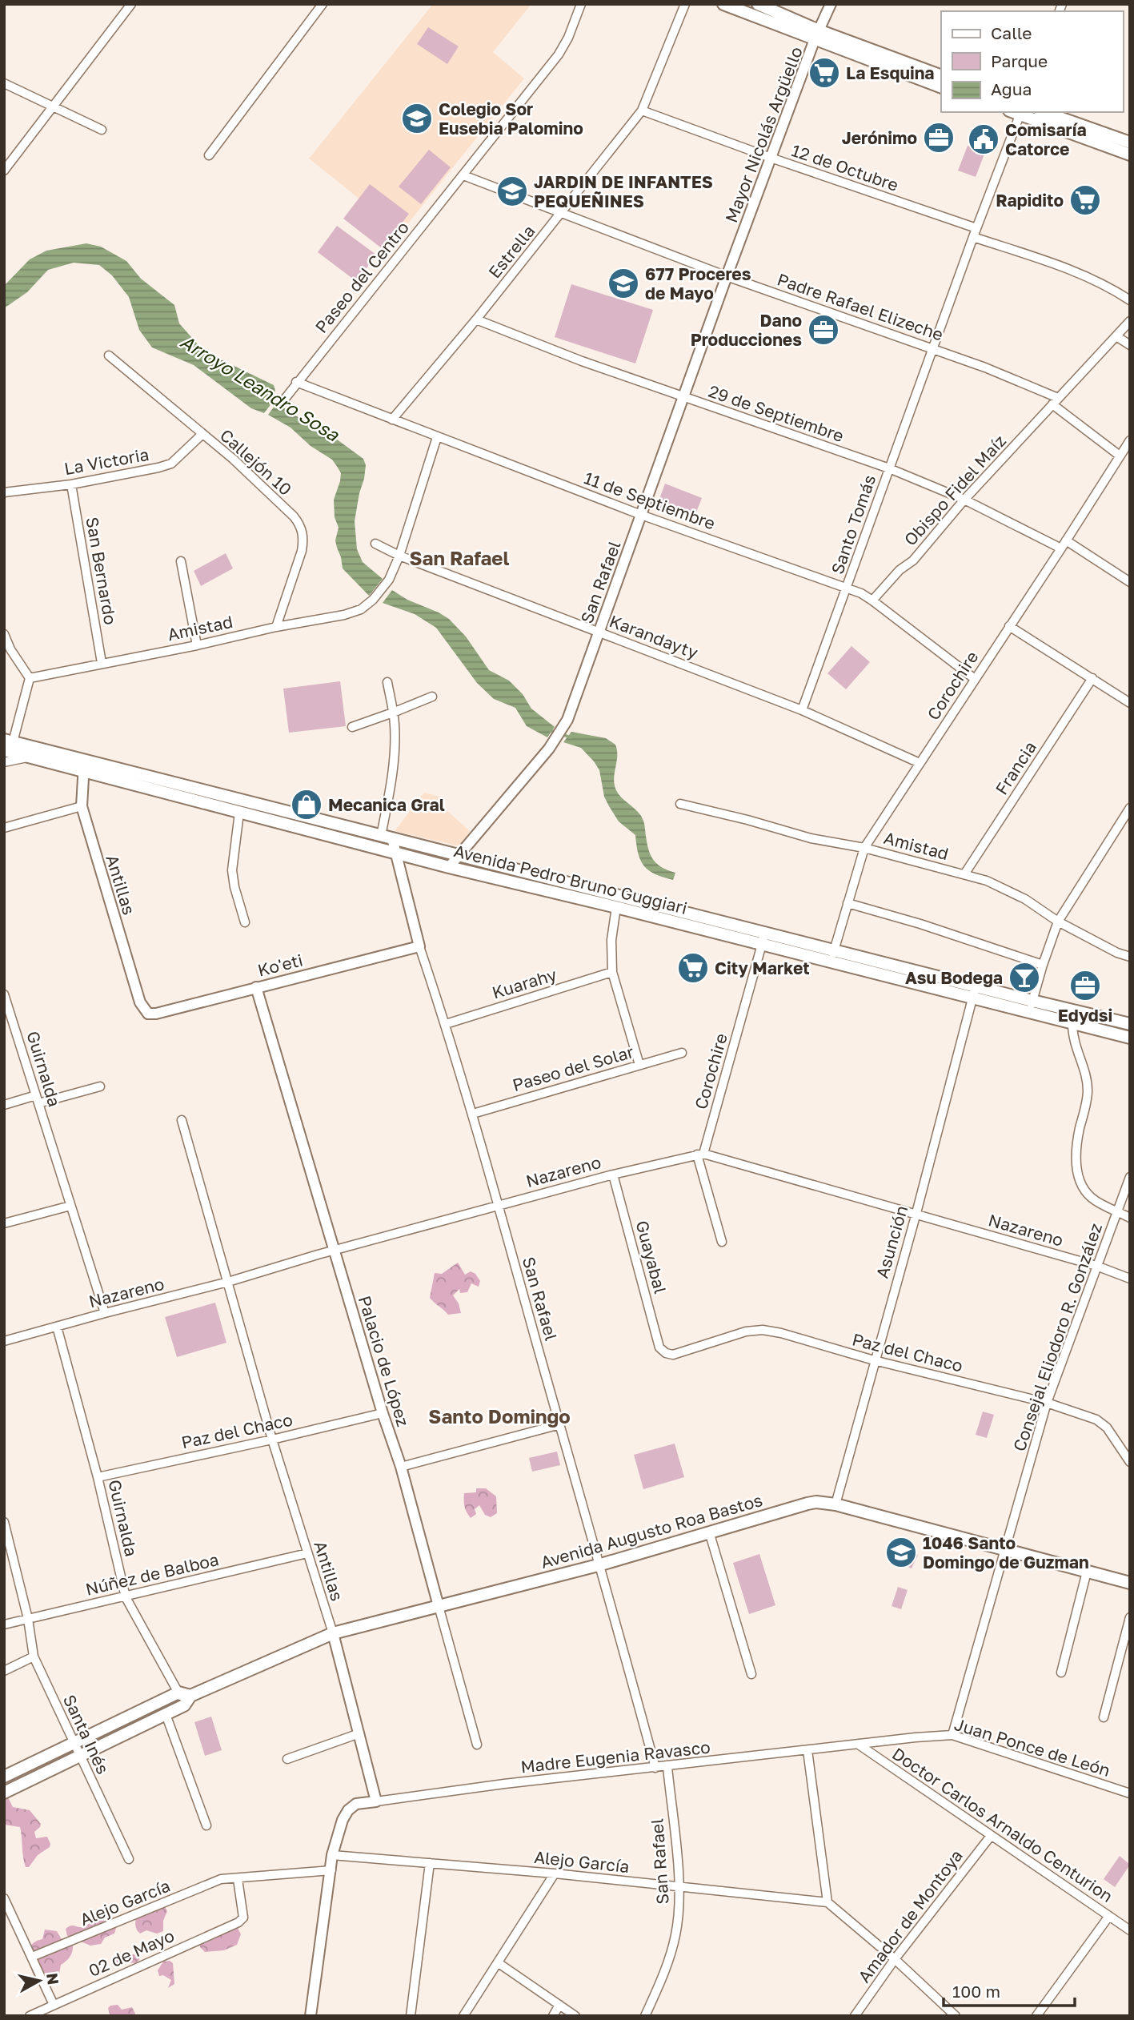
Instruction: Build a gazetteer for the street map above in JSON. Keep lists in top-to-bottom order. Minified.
{"streets":{"main road":["Avenida Pedro Bruno Guggiari","Avenida Augusto Roa Bastos"],"street":["Mayor Nicolás Argüello","12 de Octubre","Estrella","Paseo del Centro","Padre Rafael Elizeche","29 de Septiembre","La Victoria","Callejón 10","Obispo Fidel Maíz","11 de Septiembre","Santo Tomás","San Bernardo","San Rafael","Amistad","Karandayty","Corochire","Francia","Antillas","Ko'eti","Kuarahy","Paseo del Solar","Guirnalda","Nazareno","Asunción","Guayabal","Consejal Eliodoro R. González","Paz del Chaco","Palacio de López","Núñez de Balboa","Santa Inés","Juan Ponce de León","Madre Eugenia Ravasco","Doctor Carlos Arnaldo Centurion","Alejo García","Amador de Montoya","02 de Mayo"]},"crossings":[["Mayor Nicolás Argüello","12 de Octubre"],["Mayor Nicolás Argüello","Padre Rafael Elizeche"],["Mayor Nicolás Argüello","San Rafael"],["12 de Octubre","Estrella"],["12 de Octubre","Santo Tomás"],["Estrella","Padre Rafael Elizeche"],["Estrella","29 de Septiembre"],["Estrella","11 de Septiembre"],["Paseo del Centro","Padre Rafael Elizeche"],["Paseo del Centro","11 de Septiembre"],["Padre Rafael Elizeche","Obispo Fidel Maíz"],["Padre Rafael Elizeche","Santo Tomás"],["Padre Rafael Elizeche","San Rafael"],["Padre Rafael Elizeche","Corochire"],["29 de Septiembre","Obispo Fidel Maíz"],["29 de Septiembre","Santo Tomás"],["29 de Septiembre","San Rafael"],["29 de Septiembre","Corochire"],["La Victoria","Callejón 10"],["La Victoria","San Bernardo"],["Callejón 10","Amistad"],["Obispo Fidel Maíz","11 de Septiembre"],["11 de Septiembre","Santo Tomás"],["11 de Septiembre","San Rafael"],["11 de Septiembre","Corochire"],["Santo Tomás","Karandayty"],["San Bernardo","Amistad"],["San Rafael","Karandayty"],["San Rafael","Avenida Pedro Bruno Guggiari"],["San Rafael","Ko'eti"],["San Rafael","Kuarahy"],["San Rafael","Paseo del Solar"],["San Rafael","Nazareno"],["San Rafael","Avenida Augusto Roa Bastos"],["San Rafael","Madre Eugenia Ravasco"],["San Rafael","Alejo García"],["Amistad","Karandayty"],["Amistad","Corochire"],["Amistad","Francia"],["Karandayty","Corochire"],["Corochire","Avenida Pedro Bruno Guggiari"],["Corochire","Nazareno"],["Avenida Pedro Bruno Guggiari","Antillas"],["Avenida Pedro Bruno Guggiari","Asunción"],["Antillas","Ko'eti"],["Antillas","Nazareno"],["Antillas","Paz del Chaco"],["Antillas","Avenida Augusto Roa Bastos"],["Antillas","Núñez de Balboa"],["Antillas","Madre Eugenia Ravasco"],["Ko'eti","Palacio de López"],["Guirnalda","Nazareno"],["Guirnalda","Paz del Chaco"],["Guirnalda","Avenida Augusto Roa Bastos"],["Guirnalda","Núñez de Balboa"],["Nazareno","Asunción"],["Nazareno","Guayabal"],["Nazareno","Consejal Eliodoro R. González"],["Nazareno","Palacio de López"],["Asunción","Paz del Chaco"],["Asunción","Avenida Augusto Roa Bastos"],["Guayabal","Paz del Chaco"],["Consejal Eliodoro R. González","Paz del Chaco"],["Consejal Eliodoro R. González","Avenida Augusto Roa Bastos"],["Consejal Eliodoro R. González","Juan Ponce de León"],["Paz del Chaco","Palacio de López"],["Palacio de López","Avenida Augusto Roa Bastos"],["Avenida Augusto Roa Bastos","Santa Inés"],["Núñez de Balboa","Santa Inés"],["Juan Ponce de León","Madre Eugenia Ravasco"],["Juan Ponce de León","Doctor Carlos Arnaldo Centurion"],["Madre Eugenia Ravasco","Doctor Carlos Arnaldo Centurion"],["Doctor Carlos Arnaldo Centurion","Amador de Montoya"],["Alejo García","02 de Mayo"]],"districts":["San Rafael","Santo Domingo"],"water":["Arroyo Leandro Sosa"],"places":{"supermarket":["La Esquina","Rapidito","City Market"],"school or university":["Colegio Sor Eusebia Palomino","JARDIN DE INFANTES PEQUEÑINES","677 Proceres de Mayo","1046 Santo Domingo de Guzman"],"office":["Jerónimo","Dano Producciones","Edydsi"],"public building":["Comisaría Catorce"],"shop":["Mecanica Gral"],"bar":["Asu Bodega"]},"legend":["Calle","Parque","Agua"],"scale_bar":"100 m","north":"right"}
